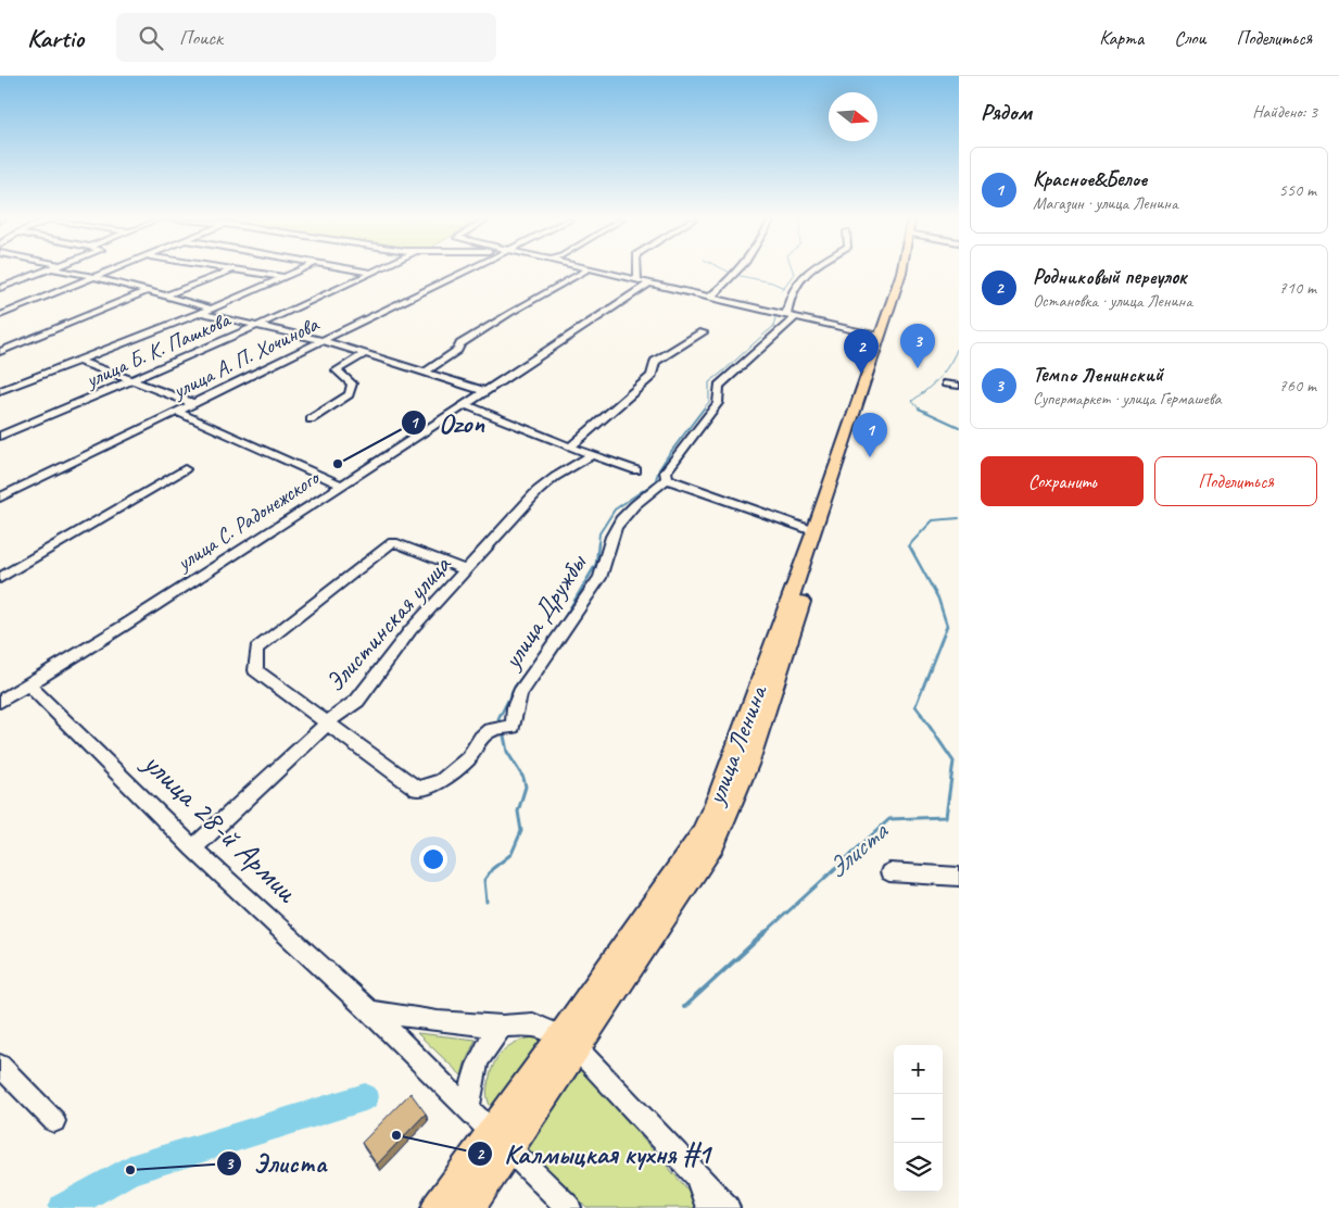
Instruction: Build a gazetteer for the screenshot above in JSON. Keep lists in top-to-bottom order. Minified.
{"streets":{"main road":["улица Ленина"],"street":["улица Б. К. Пашкова","улица А. П. Хочинова","улица С. Радонежского","улица Дружбы","Элистинская улица","улица 28-й Армии"]},"crossings":[["улица С. Радонежского","улица 28-й Армии"],["улица Дружбы","Элистинская улица"],["Элистинская улица","улица 28-й Армии"],["улица Ленина","улица 28-й Армии"]],"water":["Элиста"],"places":["Ozon","Калмыцкая кухня #1","Элиста"],"north":"right","page":{"header":"Kartio","search":"Поиск","nav":["Карта","Слои","Поделиться"],"heading":["Рядом","Найдено: 3"],"list":[{"mark":"1","name":"Красное&Белое","note":"Магазин · улица Ленина","value":"550 m"},{"mark":"2","name":"Родниковый переулок","note":"Остановка · улица Ленина","value":"710 m"},{"mark":"3","name":"Темпо Ленинский","note":"Супермаркет · улица Гермашева","value":"760 m"}],"pins":["3","2","1"],"buttons":["Сохранить","Поделиться"],"map_buttons":["+","−"]}}
